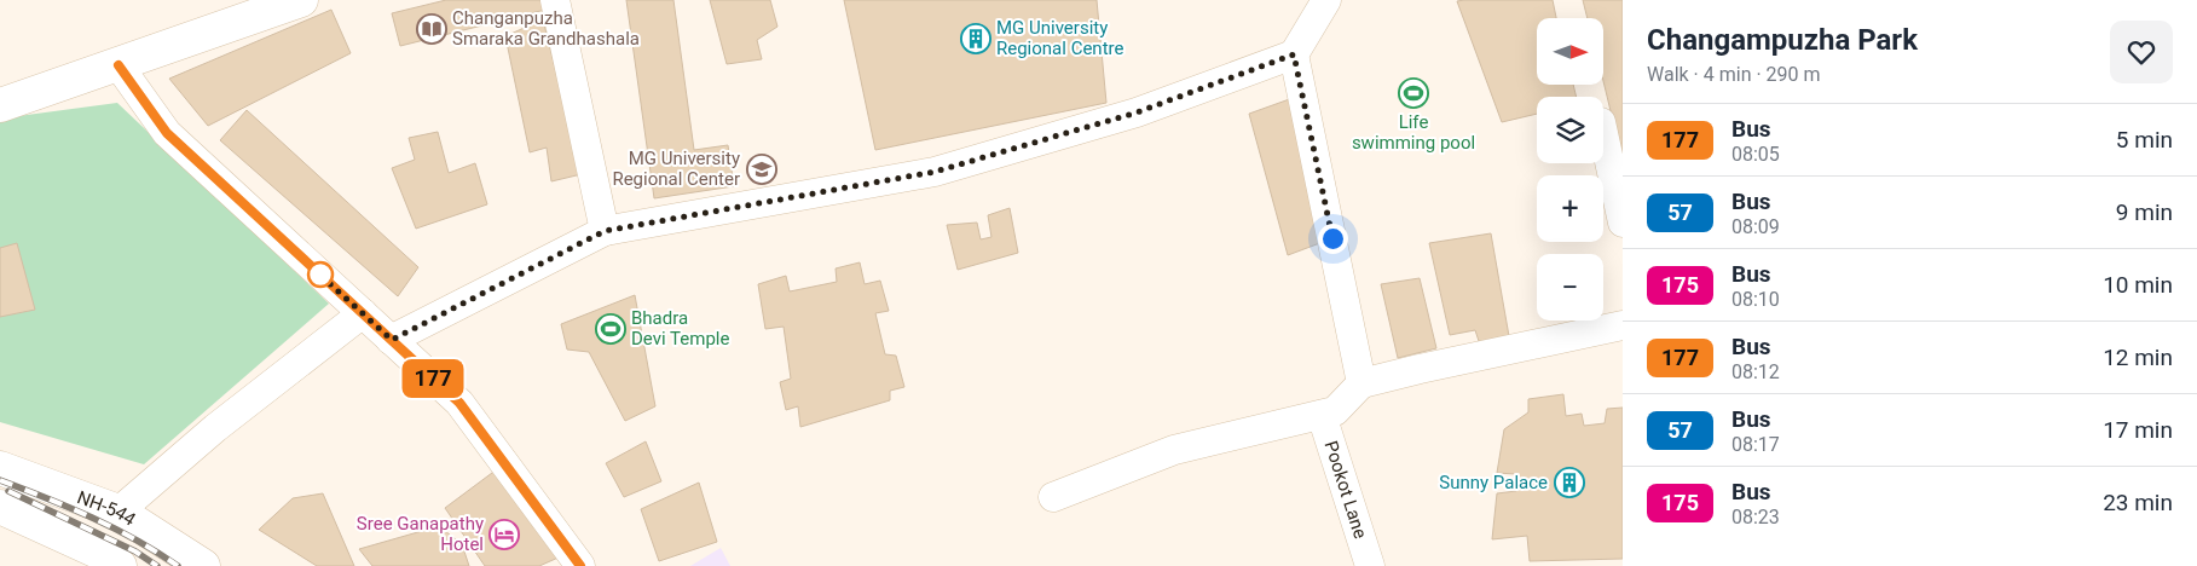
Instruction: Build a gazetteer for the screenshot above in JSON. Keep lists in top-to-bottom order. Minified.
{"streets":{"main road":["NH-544"],"street":["Pookot Lane"]},"places":{"library":["Changanpuzha Smaraka Grandhashala"],"building":["MG University Regional Centre","Sunny Palace"],"sports":["Life swimming pool","Bhadra Devi Temple"],"school or university":["MG University Regional Center"],"hotel":["Sree Ganapathy Hotel"]},"lines":["bus line 177"],"north":"right","page":{"on_map":"177","heading":["Changampuzha Park","Walk · 4 min · 290 m"],"map_buttons":["+","−"],"list":[{"mark":"177","name":"Bus","note":"08:05","value":"5 min"},{"mark":"57","name":"Bus","note":"08:09","value":"9 min"},{"mark":"175","name":"Bus","note":"08:10","value":"10 min"},{"mark":"177","name":"Bus","note":"08:12","value":"12 min"},{"mark":"57","name":"Bus","note":"08:17","value":"17 min"},{"mark":"175","name":"Bus","note":"08:23","value":"23 min"}]}}
